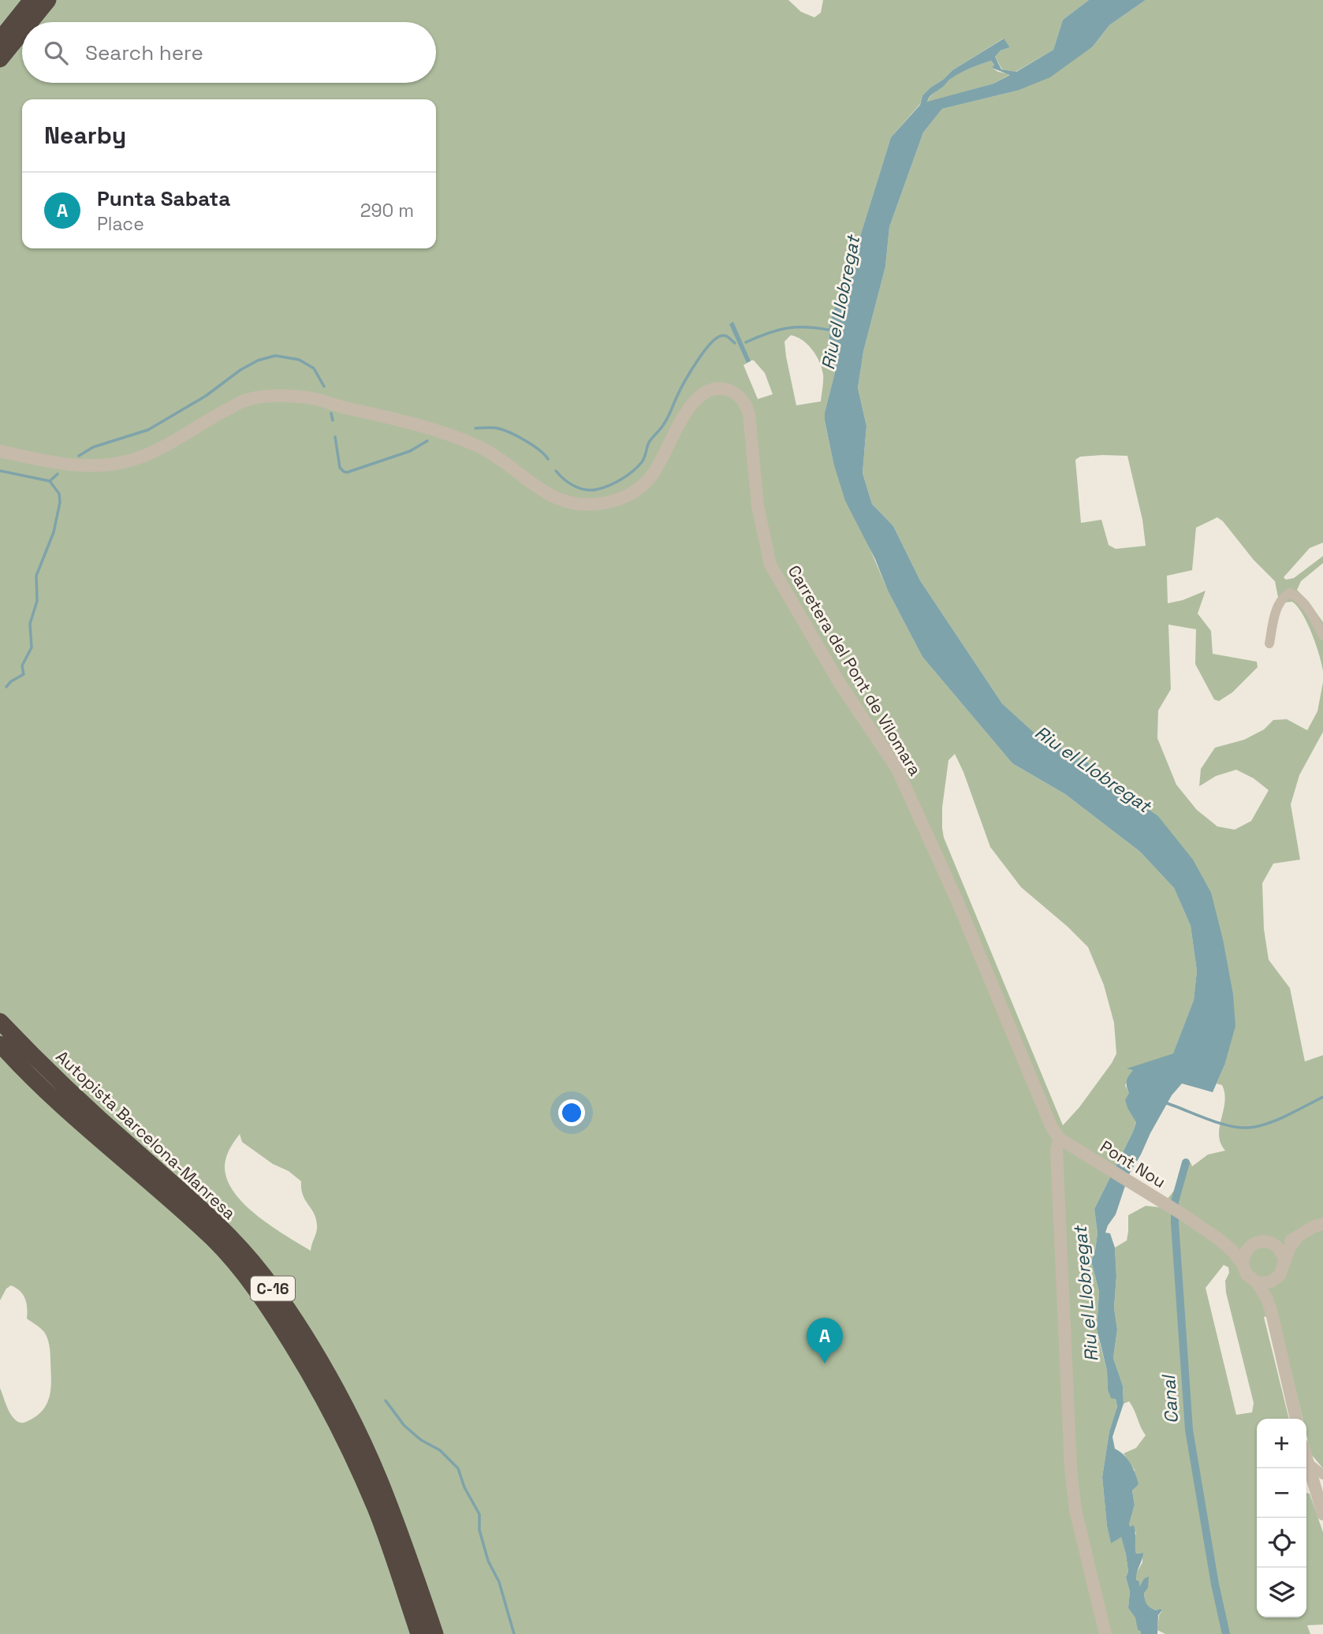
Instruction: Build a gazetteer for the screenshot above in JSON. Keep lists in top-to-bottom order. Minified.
{"streets":{"highway":["Autopista Barcelona-Manresa","C-16"],"street":["Carretera del Pont de Vilomara","Pont Nou"]},"crossings":[["Carretera del Pont de Vilomara","Pont Nou"]],"water":["Riu el Llobregat","Canal"],"page":{"search":"Search here","heading":"Nearby","list":[{"mark":"A","name":"Punta Sabata","note":"Place","value":"290 m"}],"pins":"A","map_buttons":["+","−"]}}
